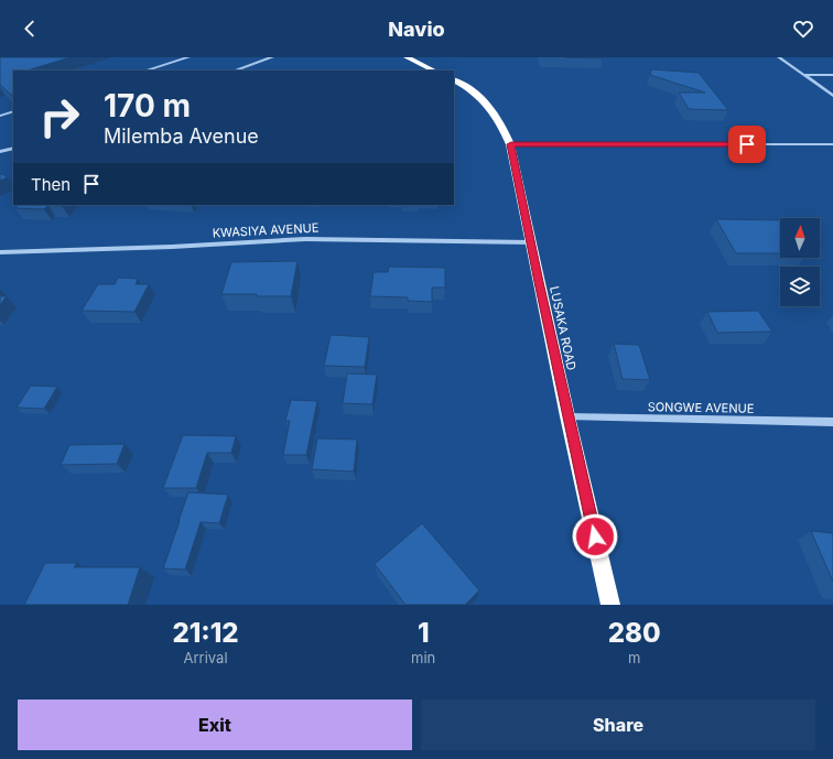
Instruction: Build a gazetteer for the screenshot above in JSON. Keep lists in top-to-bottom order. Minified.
{"streets":{"highway":["LUSAKA ROAD"],"street":["KWASIYA AVENUE","SONGWE AVENUE"]},"crossings":[["KWASIYA AVENUE","LUSAKA ROAD"],["LUSAKA ROAD","SONGWE AVENUE"]],"north":"top","page":{"header":"Navio","turn":["170 m","Milemba Avenue"],"then":"Then","eta":["21:12","Arrival","1","min","280","m"],"buttons":["Exit","Share"]}}
